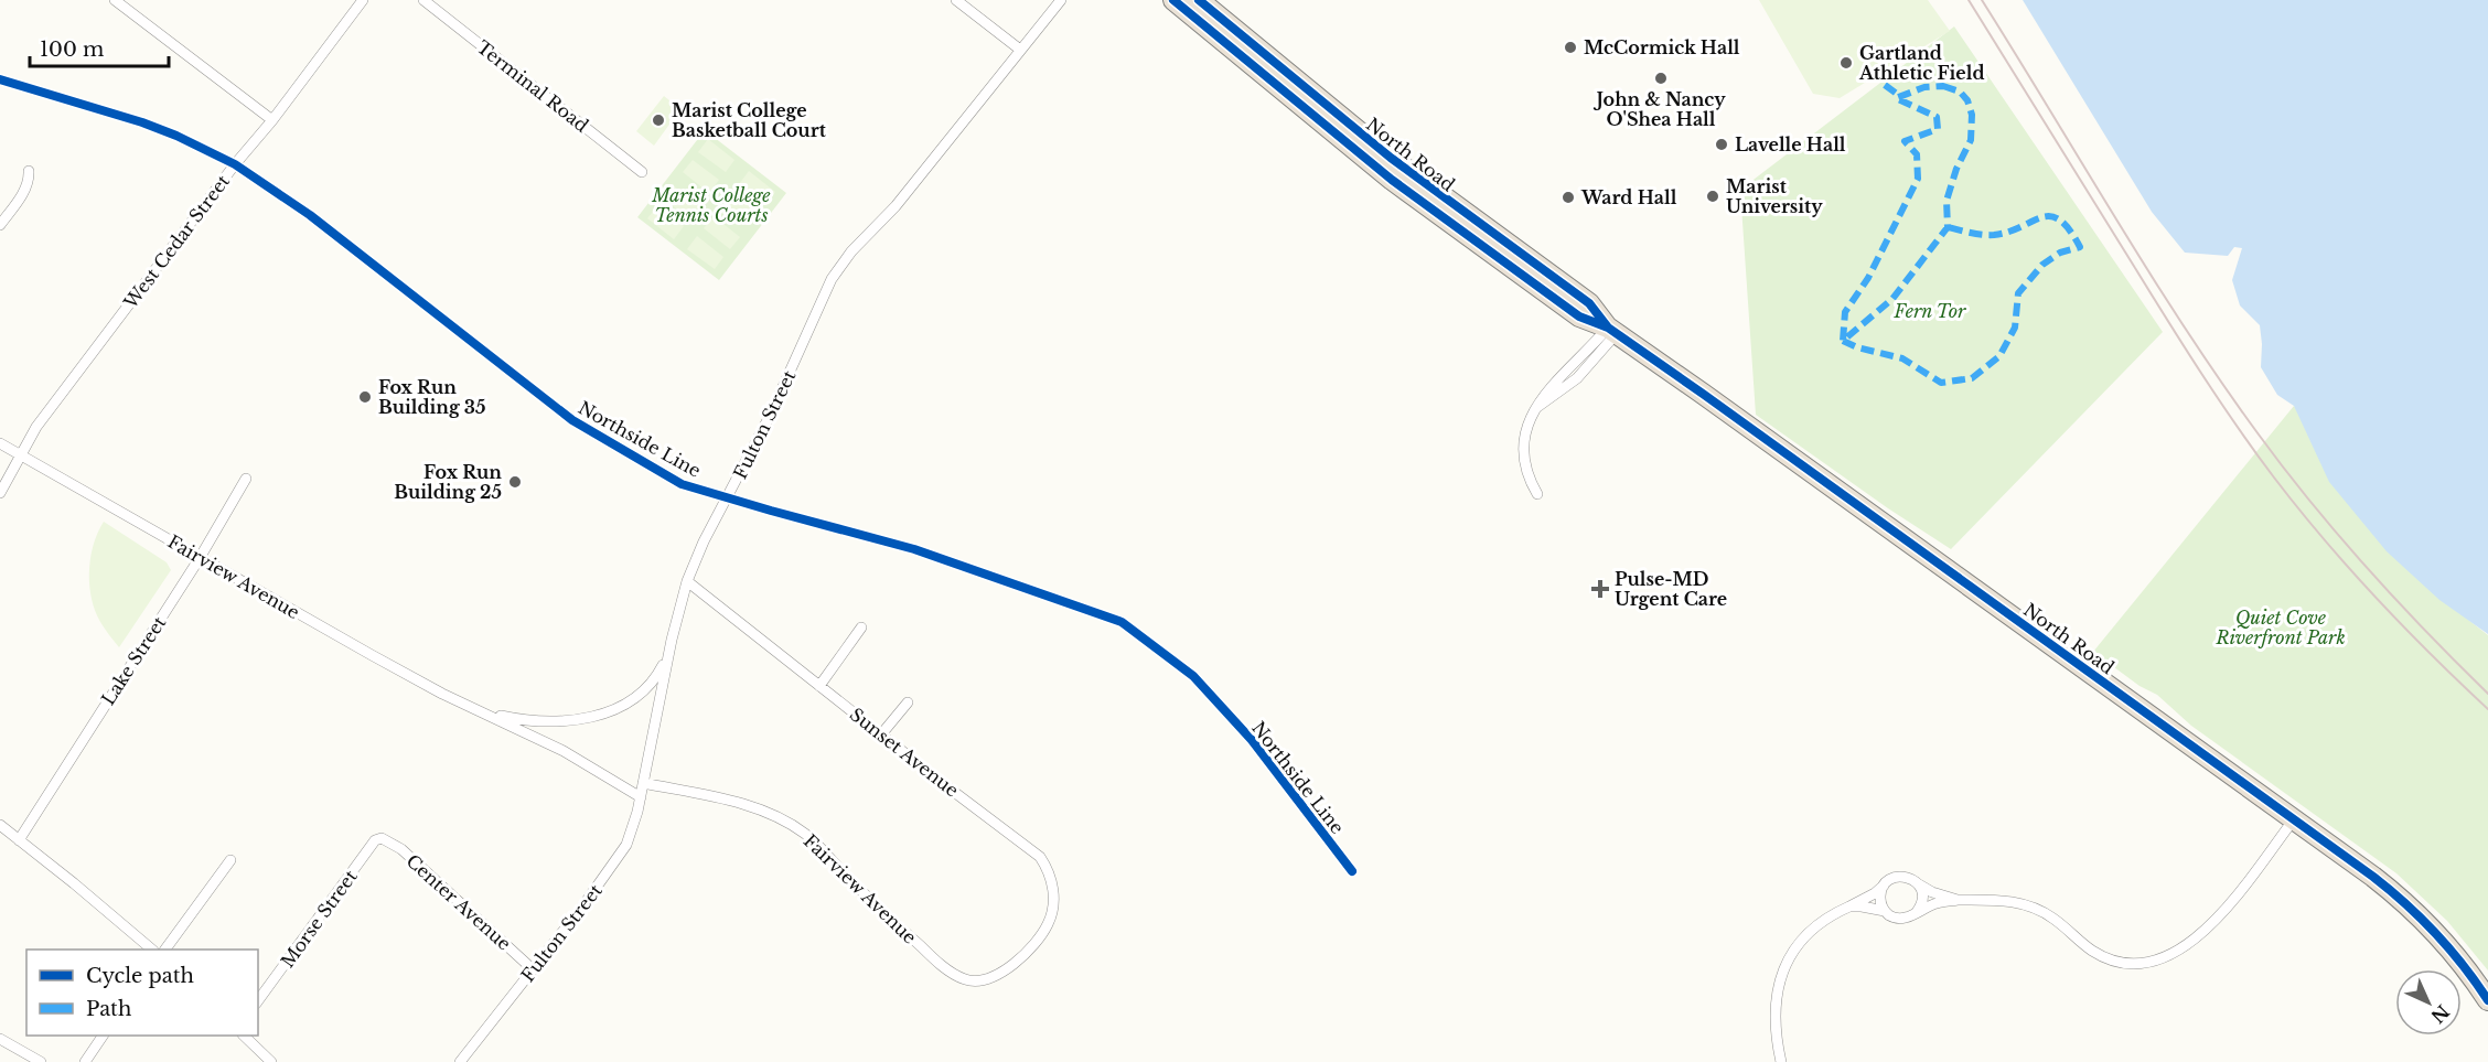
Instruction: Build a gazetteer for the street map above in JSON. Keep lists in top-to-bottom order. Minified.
{"streets":{"highway":["North Road"],"street":["Terminal Road","West Cedar Street","Fulton Street","Fairview Avenue","Lake Street","Sunset Avenue","Center Avenue","Morse Street"],"cycle path":["Northside Line"]},"crossings":[["West Cedar Street","Fairview Avenue"],["Fulton Street","Fairview Avenue"],["Fulton Street","Sunset Avenue"],["Fulton Street","Center Avenue"],["Fairview Avenue","Lake Street"],["Fairview Avenue","Sunset Avenue"],["Center Avenue","Morse Street"]],"parks":["Marist College Tennis Courts","Fern Tor","Quiet Cove Riverfront Park"],"places":{"other":["McCormick Hall","Gartland Athletic Field","John & Nancy O'Shea Hall","Marist College Basketball Court","Lavelle Hall","Marist University","Ward Hall","Fox Run Building 35","Fox Run Building 25"],"health":["Pulse-MD Urgent Care"]},"legend":["Cycle path","Path"],"scale_bar":"100 m","north":"bottom right"}
